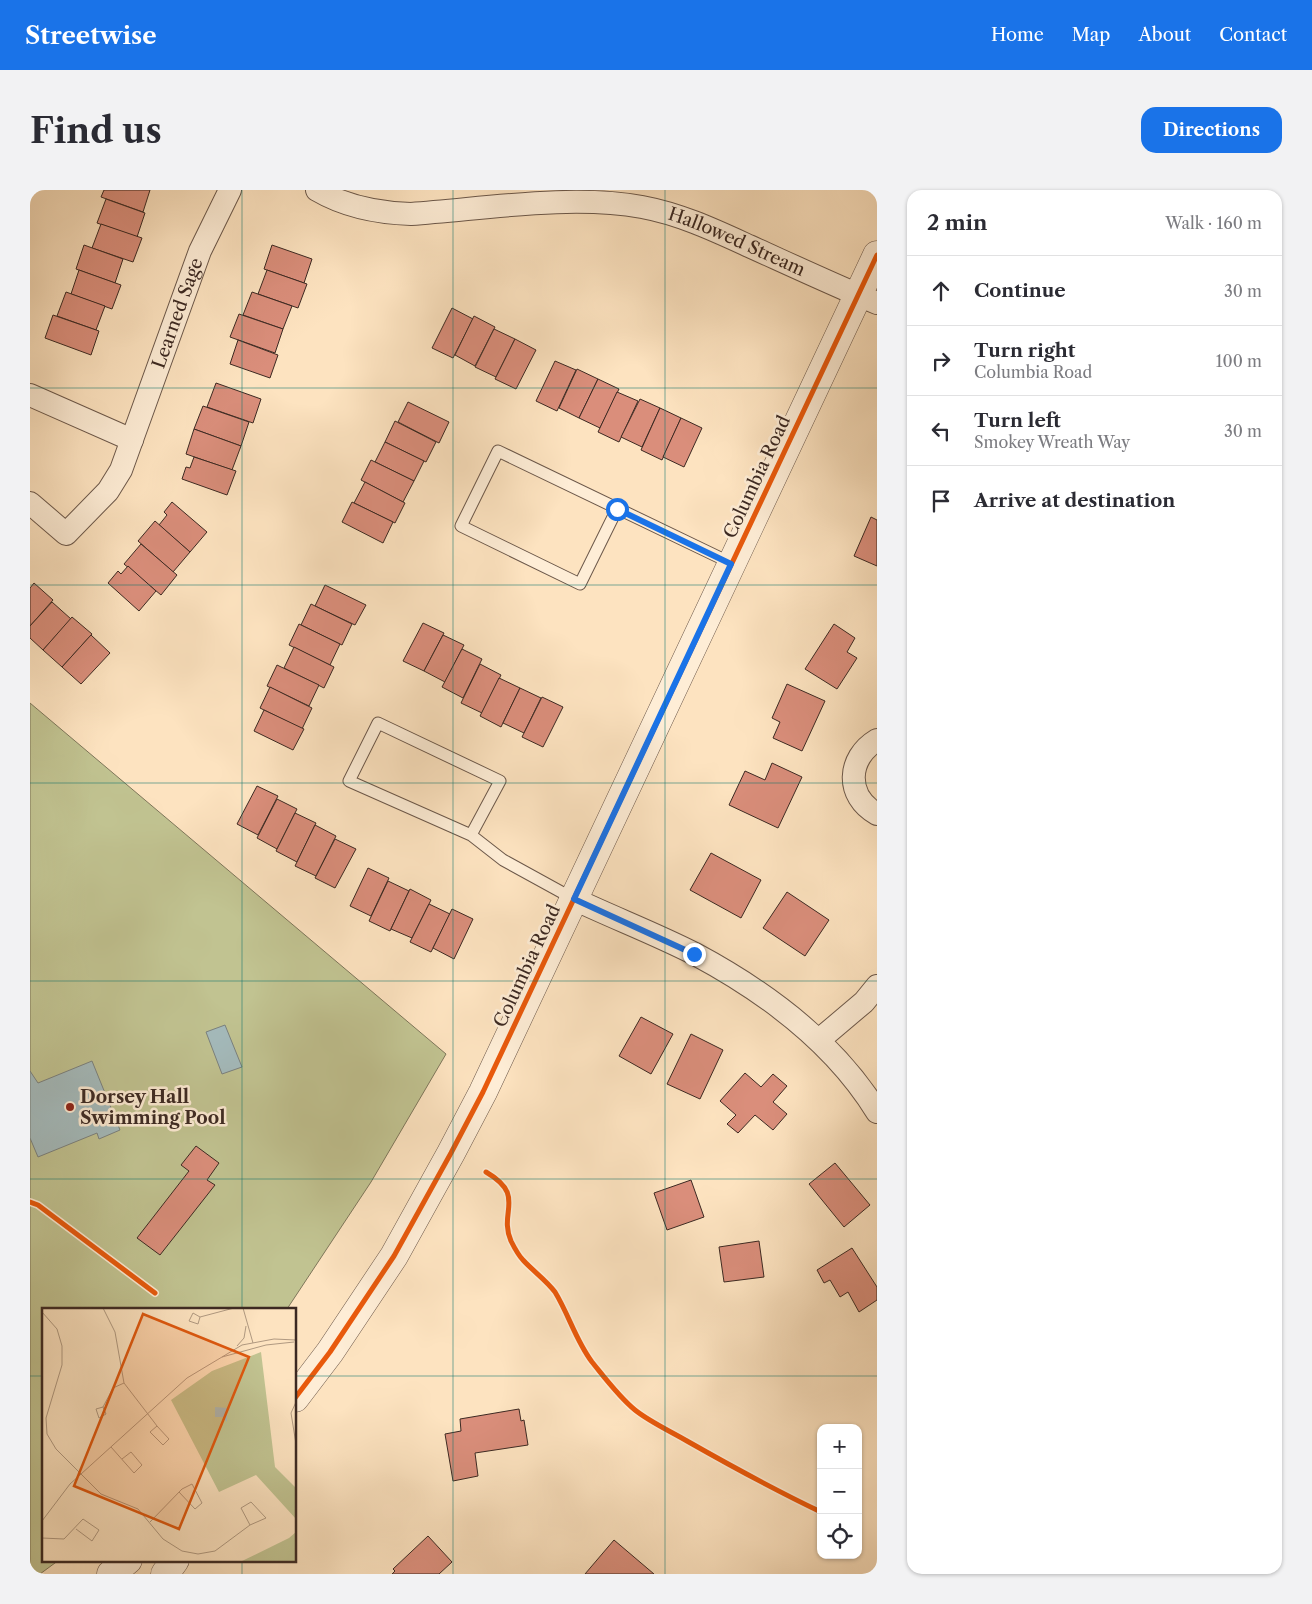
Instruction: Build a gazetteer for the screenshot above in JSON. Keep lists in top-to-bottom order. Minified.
{"streets":{"street":["Hallowed Stream","Learned Sage","Columbia Road"]},"crossings":[["Hallowed Stream","Columbia Road"]],"places":["Dorsey Hall Swimming Pool"],"page":{"header":"Streetwise","nav":["Home","Map","About","Contact"],"buttons":"Directions","title":"Find us","heading":["2 min","Walk · 160 m"],"list":[["Continue","30 m"],["Turn right","Columbia Road","100 m"],["Turn left","Smokey Wreath Way","30 m"],"Arrive at destination"],"map_buttons":["+","−"]}}
